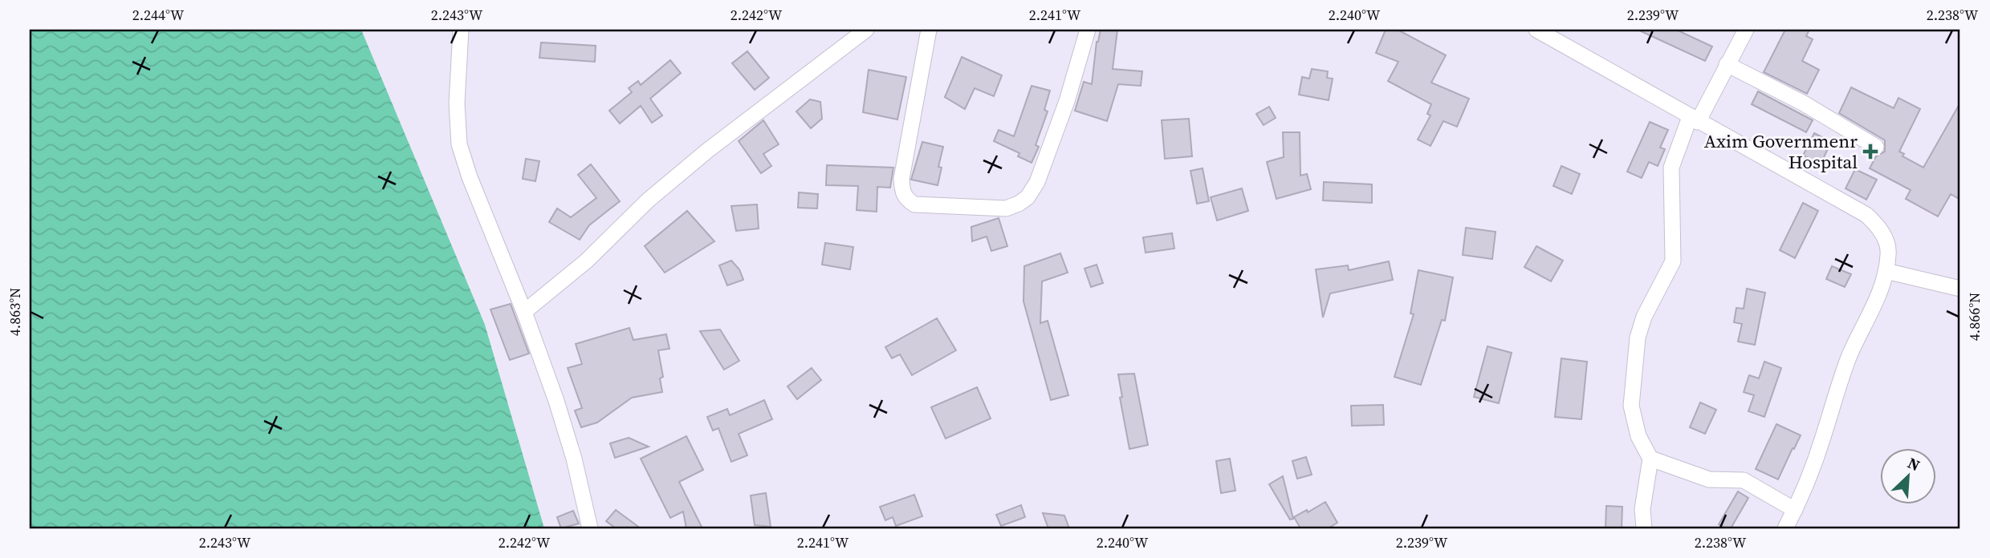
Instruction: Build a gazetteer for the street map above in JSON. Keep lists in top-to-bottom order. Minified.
{"places":{"health":["Axim Governmenr Hospital"]},"north":"top right","coordinates":["2.244°W","2.243°W","2.242°W","2.241°W","2.240°W","2.239°W","2.238°W","4.863°N","4.866°N"]}
